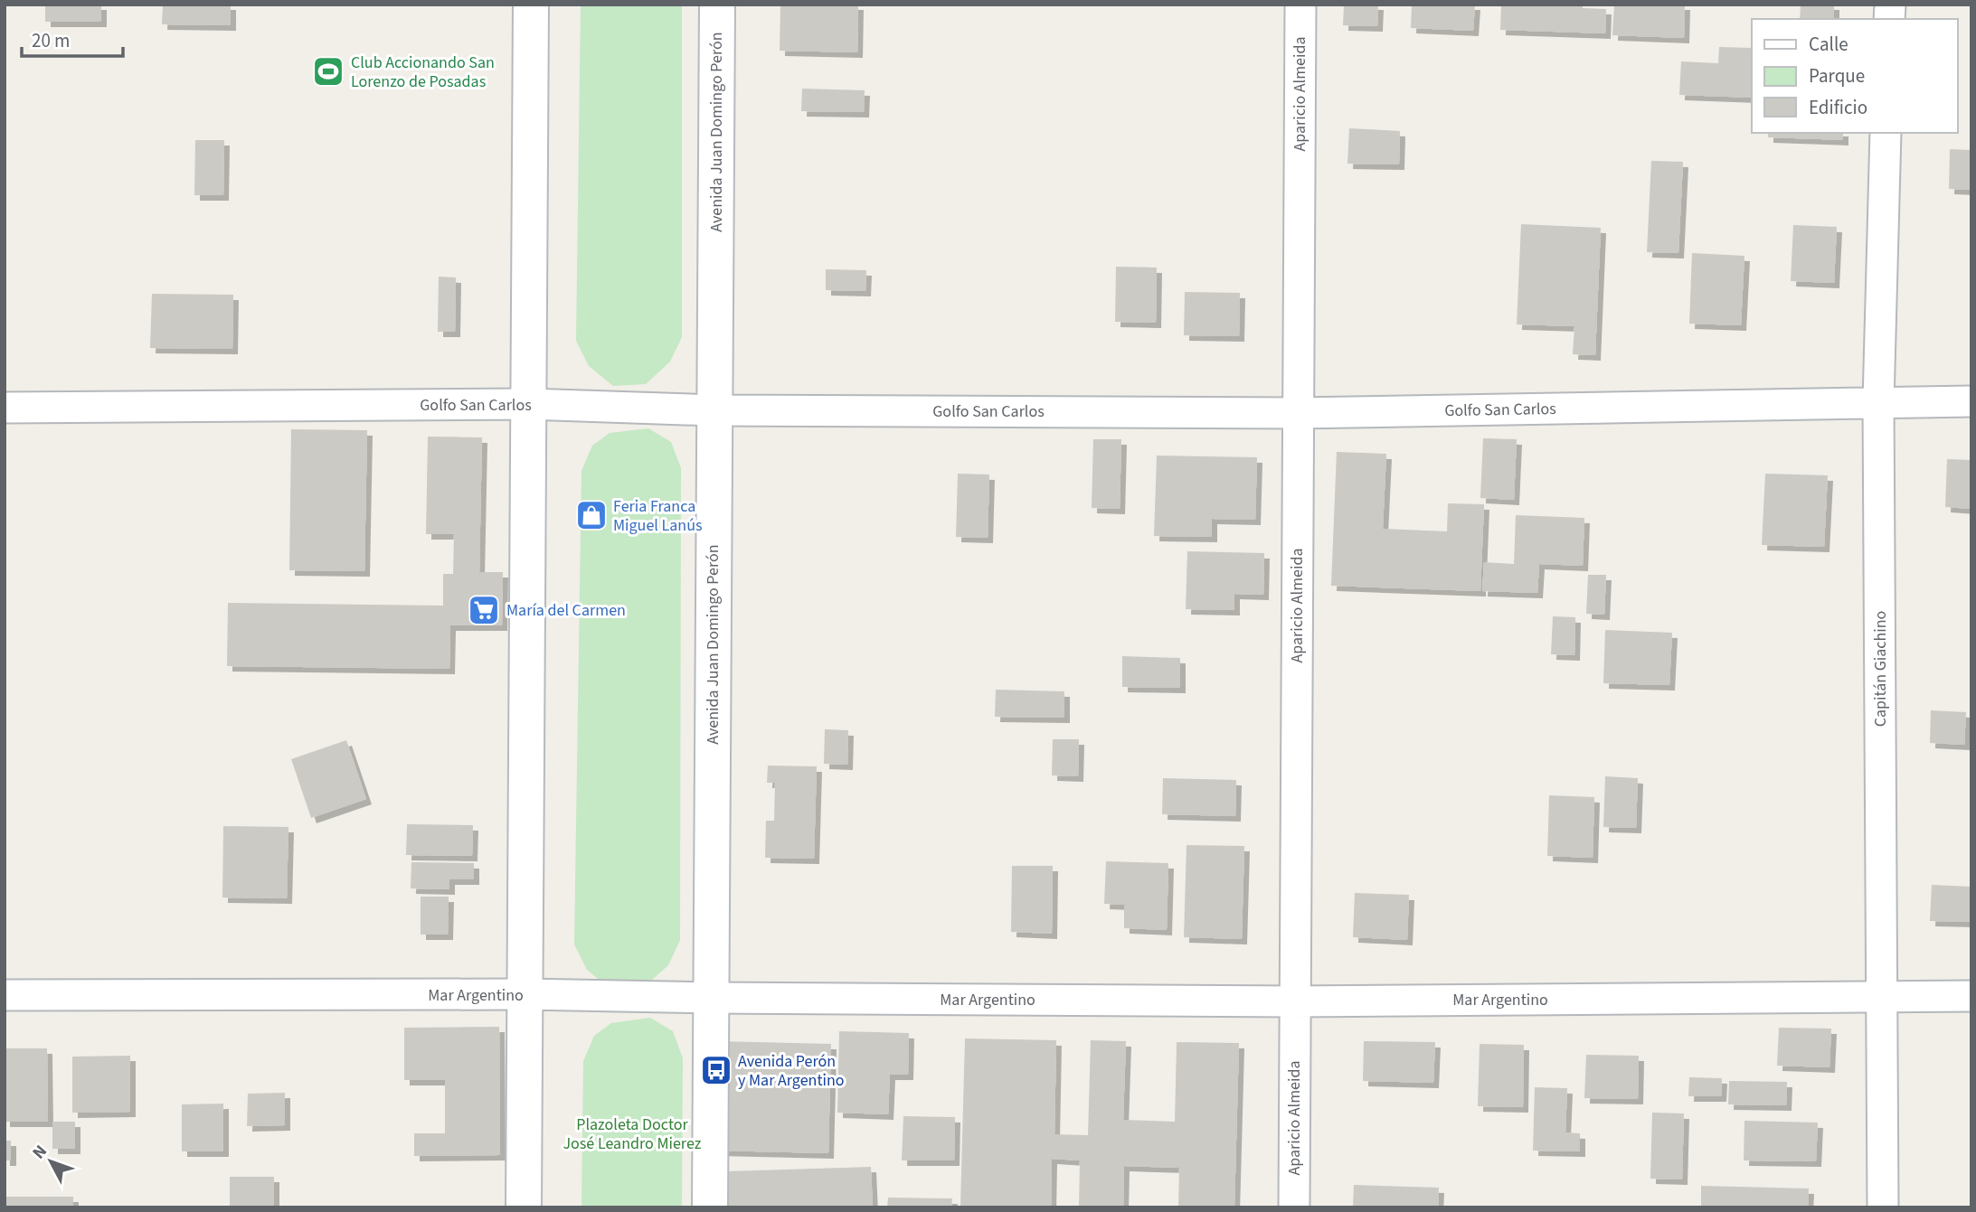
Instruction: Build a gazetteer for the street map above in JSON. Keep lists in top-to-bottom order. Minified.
{"streets":{"main road":["Avenida Juan Domingo Perón"],"street":["Aparicio Almeida","Golfo San Carlos","Capitán Giachino","Mar Argentino"]},"crossings":[["Aparicio Almeida","Golfo San Carlos"],["Aparicio Almeida","Mar Argentino"],["Avenida Juan Domingo Perón","Golfo San Carlos"],["Avenida Juan Domingo Perón","Mar Argentino"],["Golfo San Carlos","Capitán Giachino"],["Capitán Giachino","Mar Argentino"]],"parks":["Plazoleta Doctor José Leandro Mierez"],"places":{"sports":["Club Accionando San Lorenzo de Posadas"],"shop":["Feria Franca Miguel Lanús"],"supermarket":["María del Carmen"],"bus stop":["Avenida Perón y Mar Argentino"]},"legend":["Calle","Parque","Edificio"],"scale_bar":"20 m","north":"top left"}
